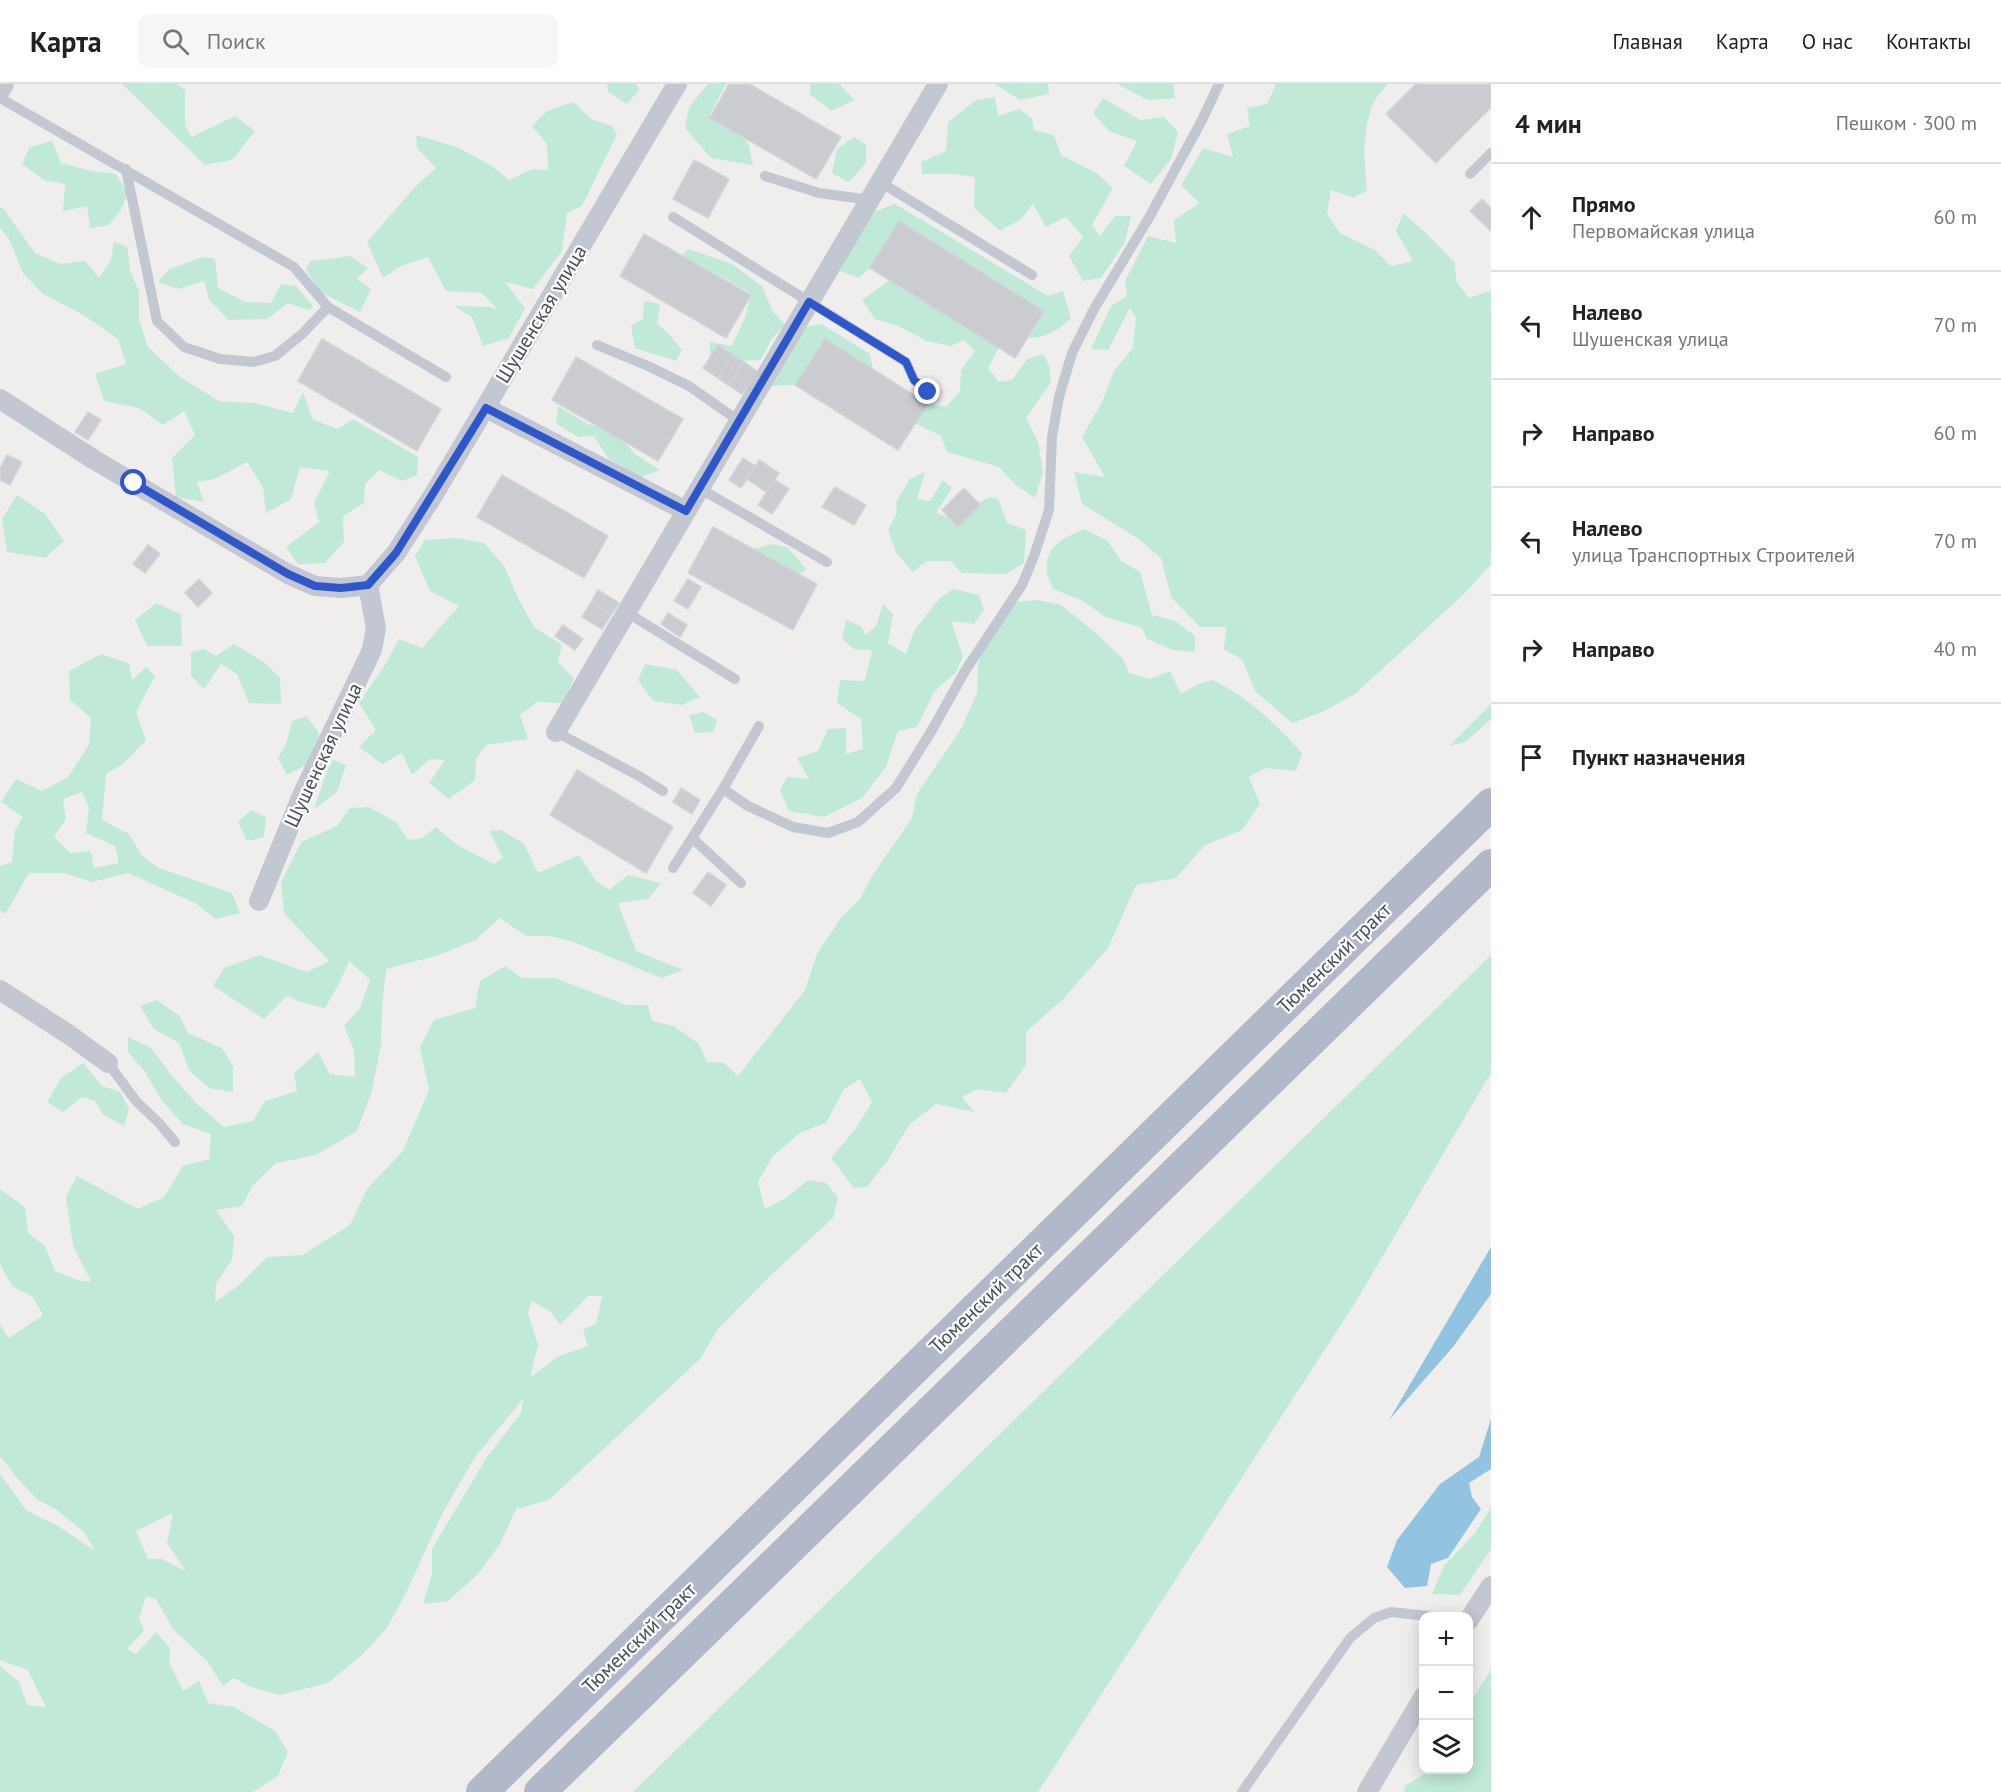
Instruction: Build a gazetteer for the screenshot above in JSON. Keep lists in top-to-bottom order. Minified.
{"streets":{"main road":["Тюменский тракт"],"street":["Шушенская улица"]},"page":{"header":"Карта","search":"Поиск","nav":["Главная","Карта","О нас","Контакты"],"heading":["4 мин","Пешком · 300 m"],"list":[["Прямо","Первомайская улица","60 m"],["Налево","Шушенская улица","70 m"],["Направо","60 m"],["Налево","улица Транспортных Строителей","70 m"],["Направо","40 m"],"Пункт назначения"],"map_buttons":["+","−"]}}
